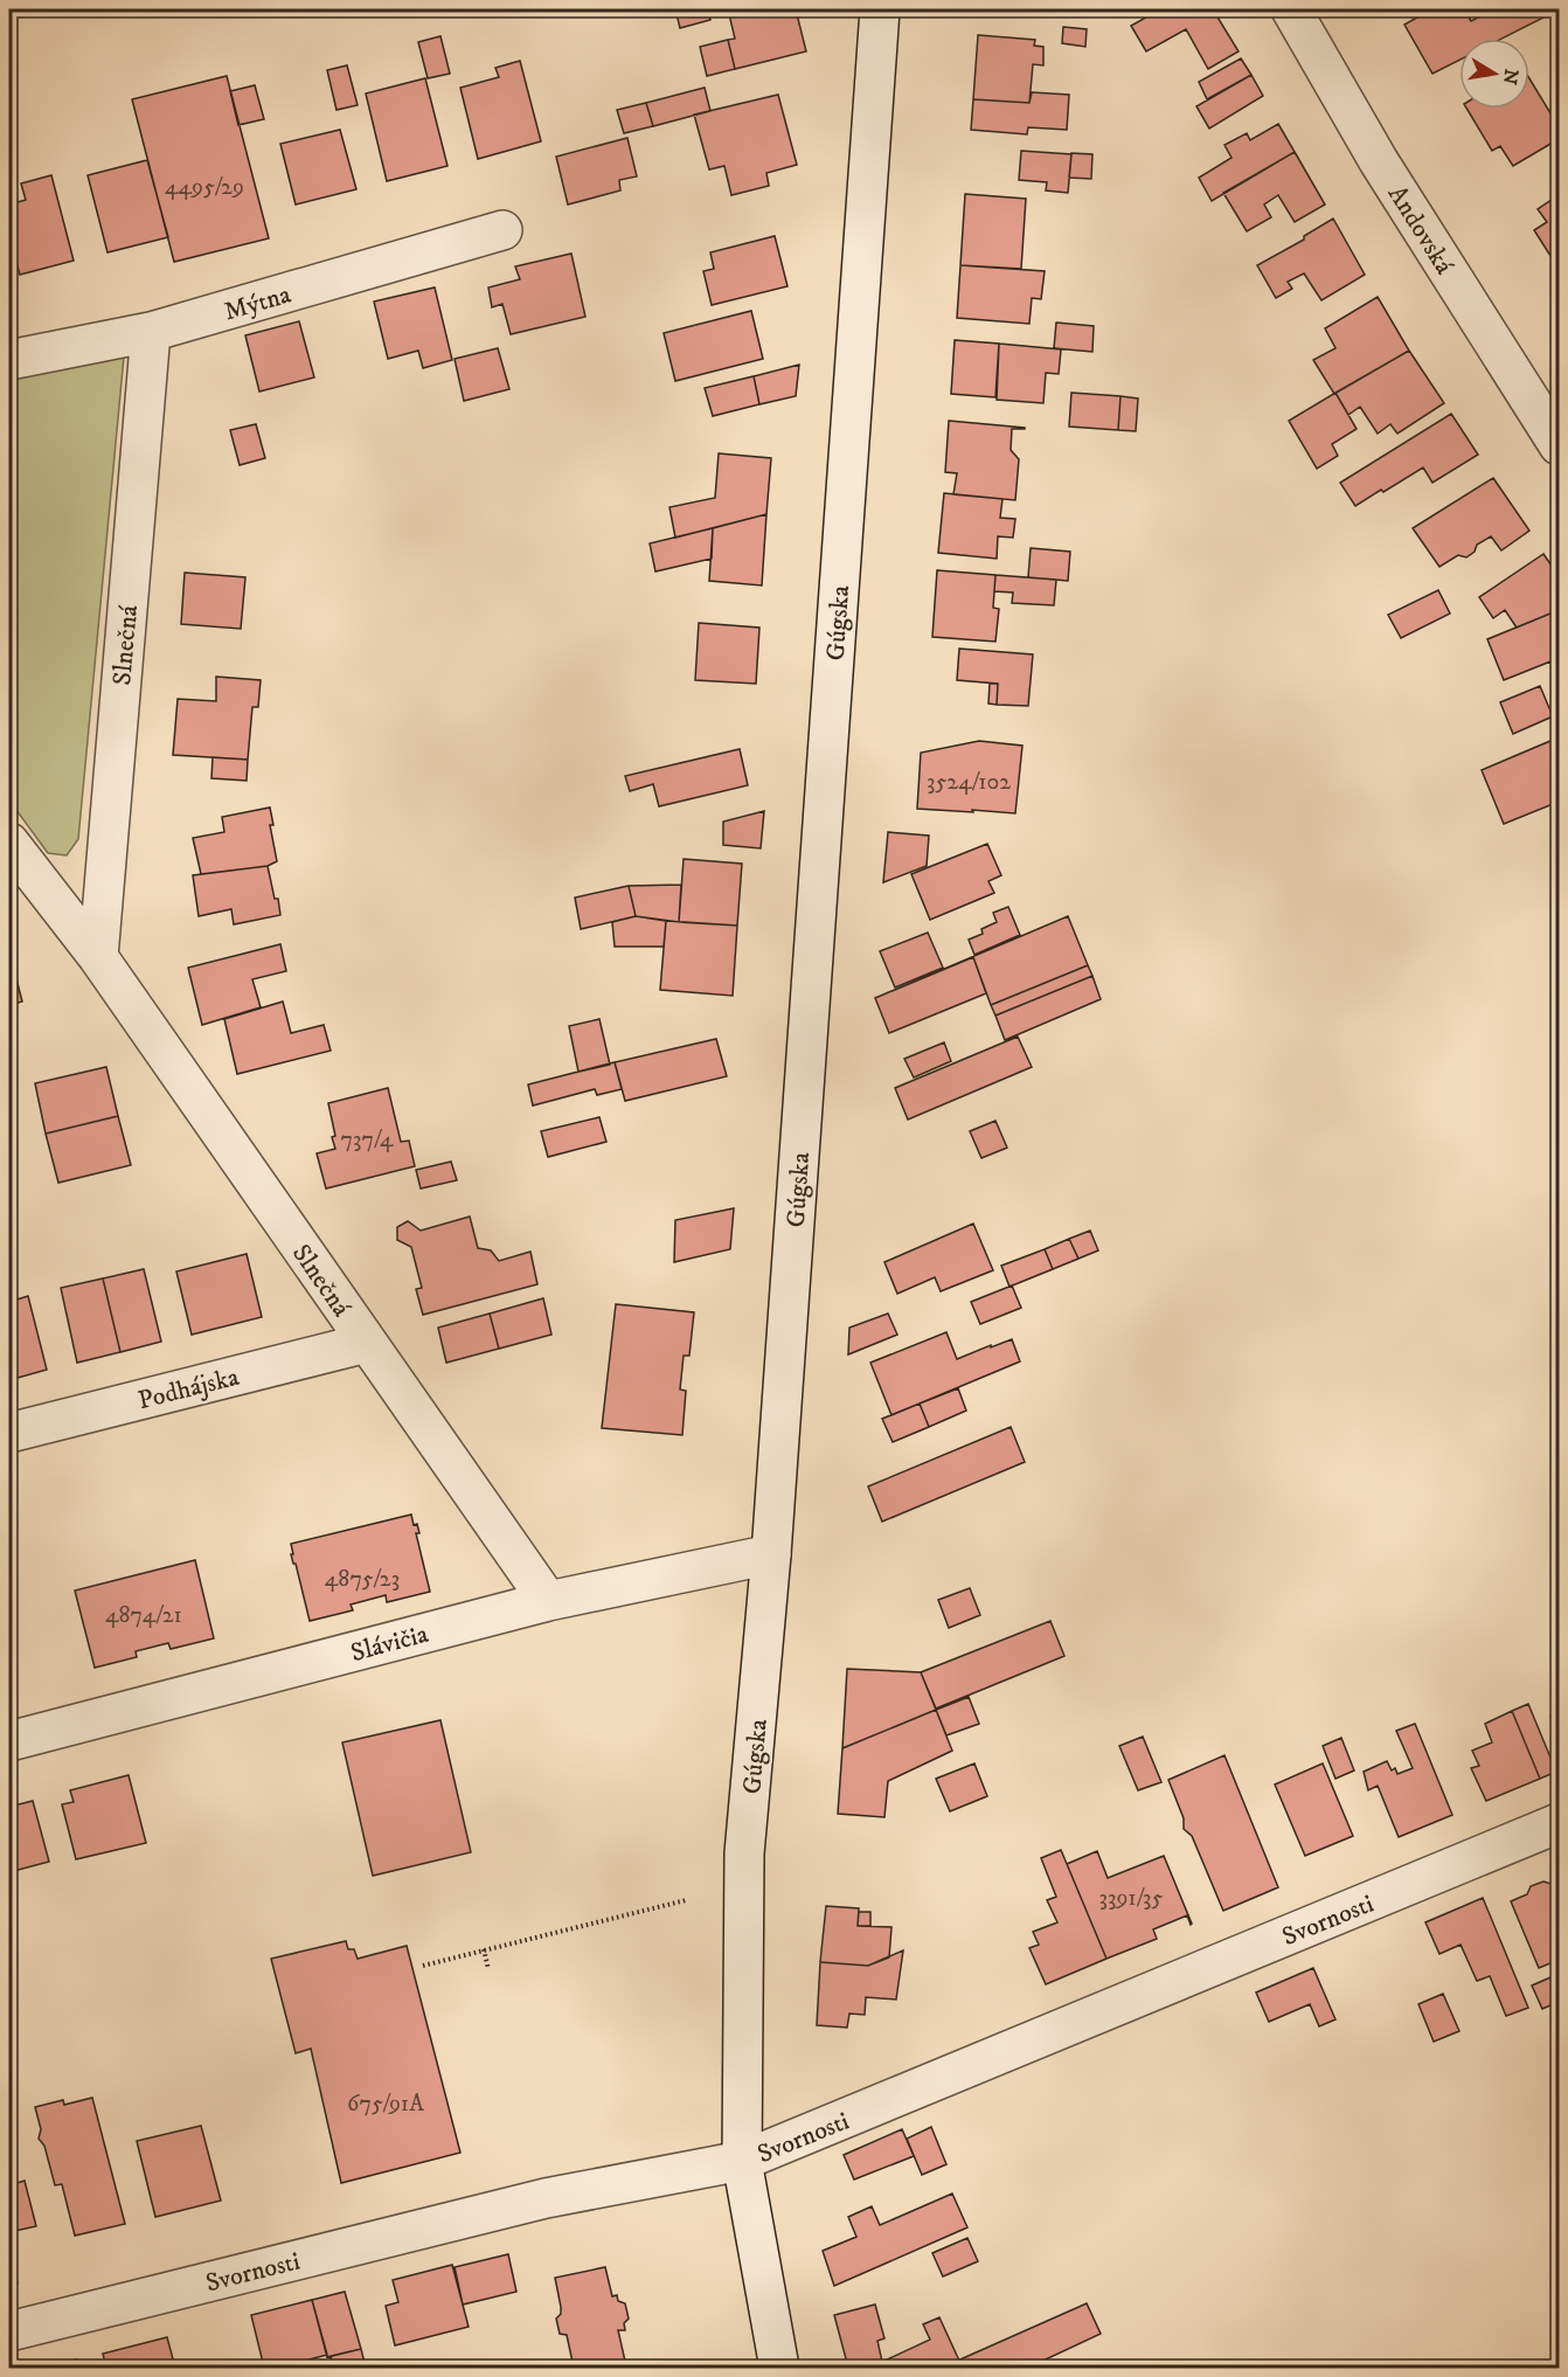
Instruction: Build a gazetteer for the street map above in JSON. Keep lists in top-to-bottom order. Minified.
{"streets":{"street":["Andovská","Mýtna","Gúgska","Slnečná","Podhájska","Slávičia","Svornosti"]},"crossings":[["Mýtna","Slnečná"],["Gúgska","Slávičia"],["Gúgska","Svornosti"],["Slnečná","Podhájska"],["Slnečná","Slávičia"]],"house_numbers":["4495/29","3524/102","737/4","4875/23","4874/21","3391/35","675/91A"],"north":"right"}
